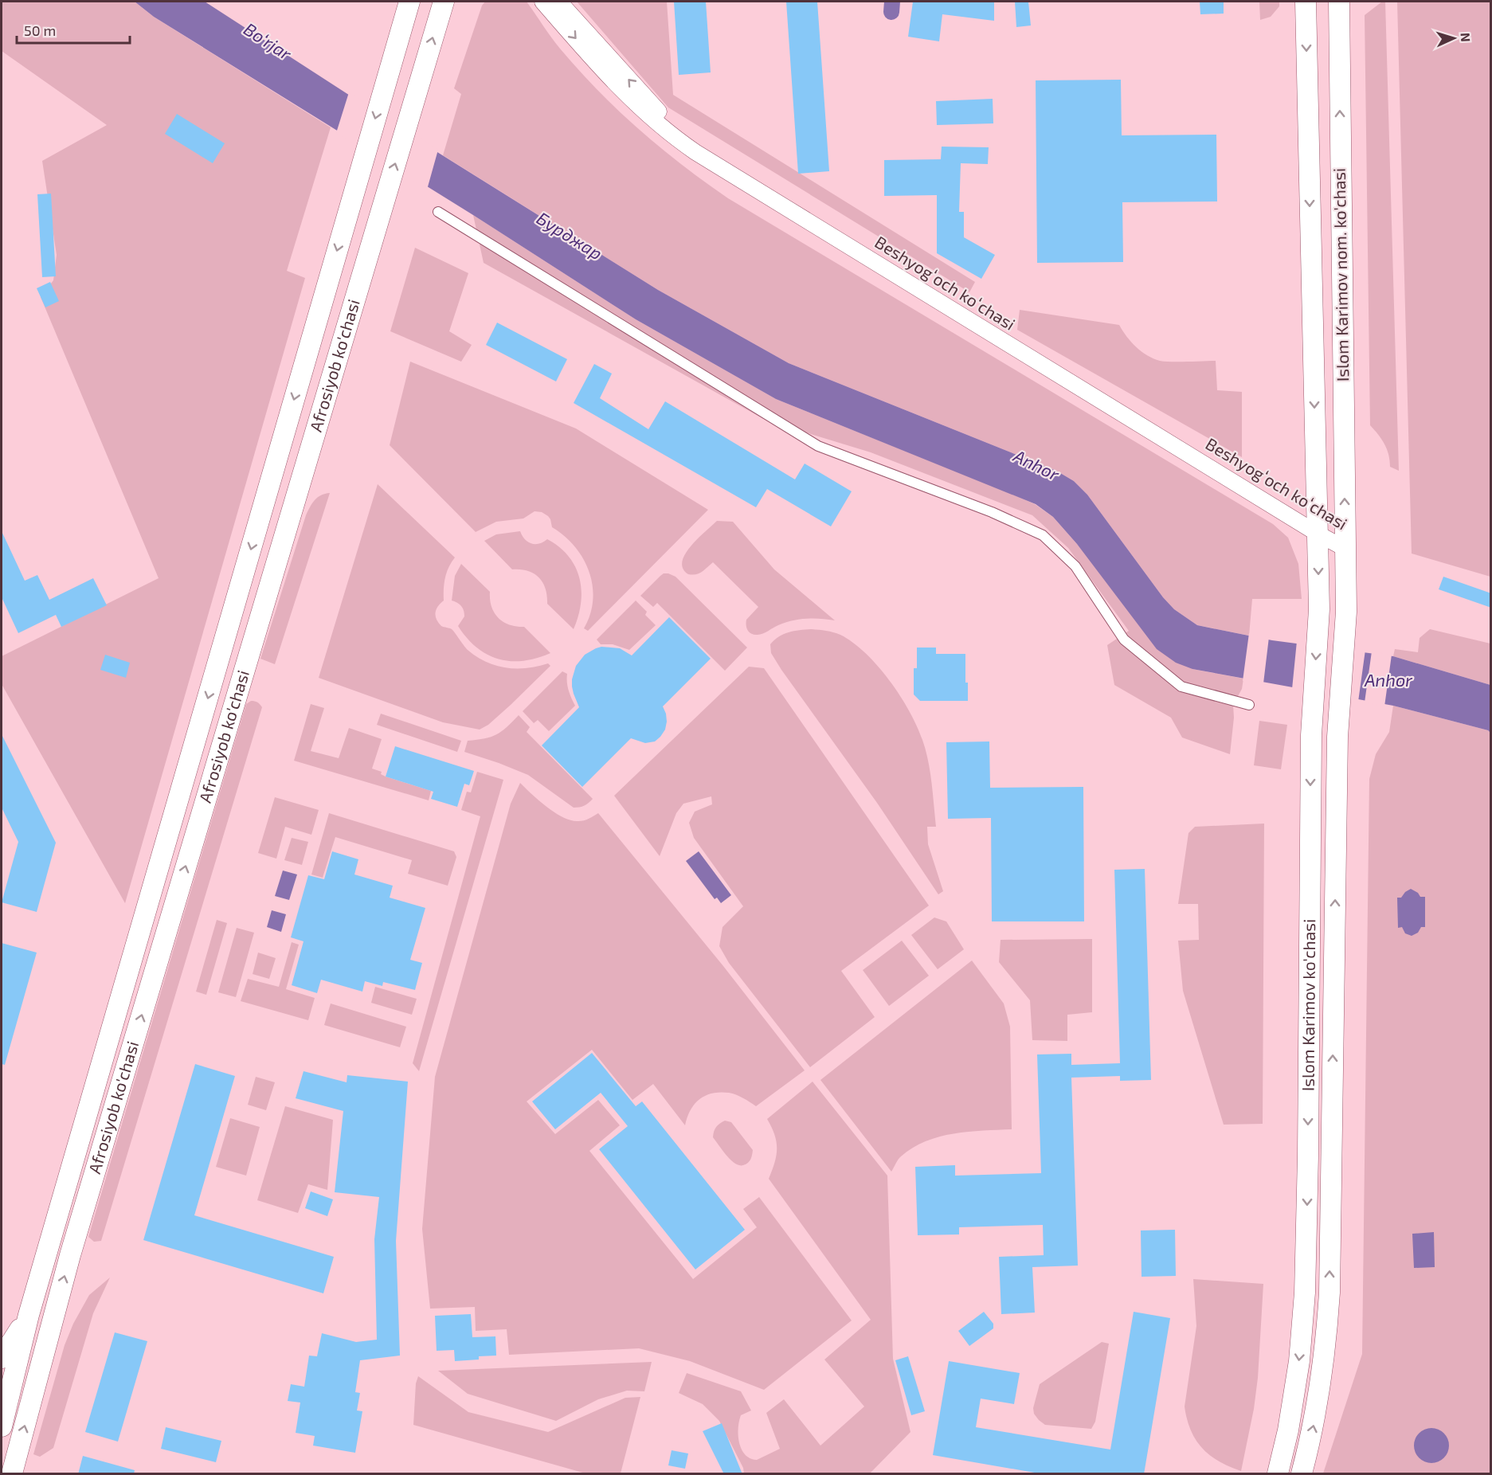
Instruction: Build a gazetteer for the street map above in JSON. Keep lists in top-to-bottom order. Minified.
{"streets":{"main road":["Islom Karimov nom. ko'chasi","Afrosiyob ko'chasi","Islom Karimov ko'chasi"],"street":["Beshyogʻoch koʻchasi"]},"crossings":[["Islom Karimov nom. ko'chasi","Beshyogʻoch koʻchasi"],["Islom Karimov nom. ko'chasi","Islom Karimov ko'chasi"],["Beshyogʻoch koʻchasi","Islom Karimov ko'chasi"]],"water":["Bo‘rjar","Бурджар","Anhor"],"scale_bar":"50 m","north":"right"}
